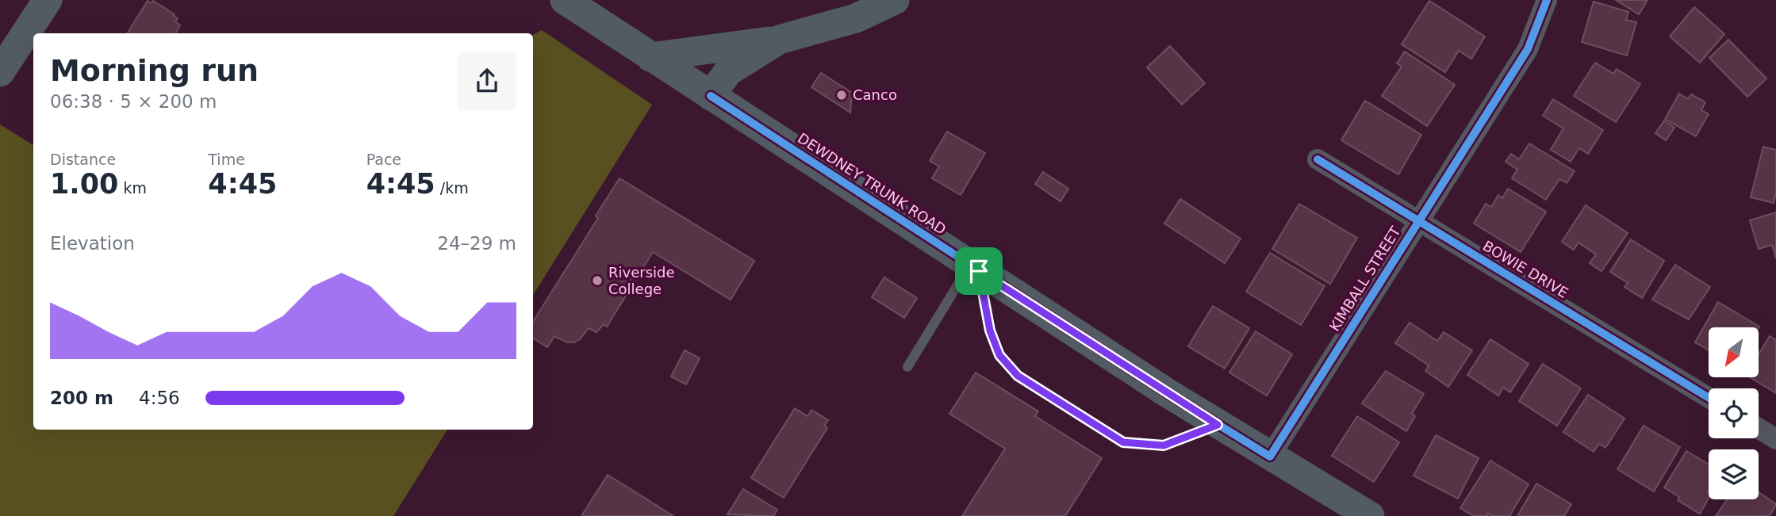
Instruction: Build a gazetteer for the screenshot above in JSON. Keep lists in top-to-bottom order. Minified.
{"streets":{"main road":["DEWDNEY TRUNK ROAD"],"street":["BOWIE DRIVE","KIMBALL STREET"]},"crossings":[["DEWDNEY TRUNK ROAD","KIMBALL STREET"],["BOWIE DRIVE","KIMBALL STREET"]],"places":["Canco","Riverside College"],"north":"bottom left","page":{"heading":["Morning run","06:38 · 5 × 200 m"],"stats":[["Distance","1.00 km"],["Time","4:45"],["Pace","4:45 /km"]],"chart":["Elevation","24–29 m"],"list":[{"name":"200 m","note":"4:56"}]}}
